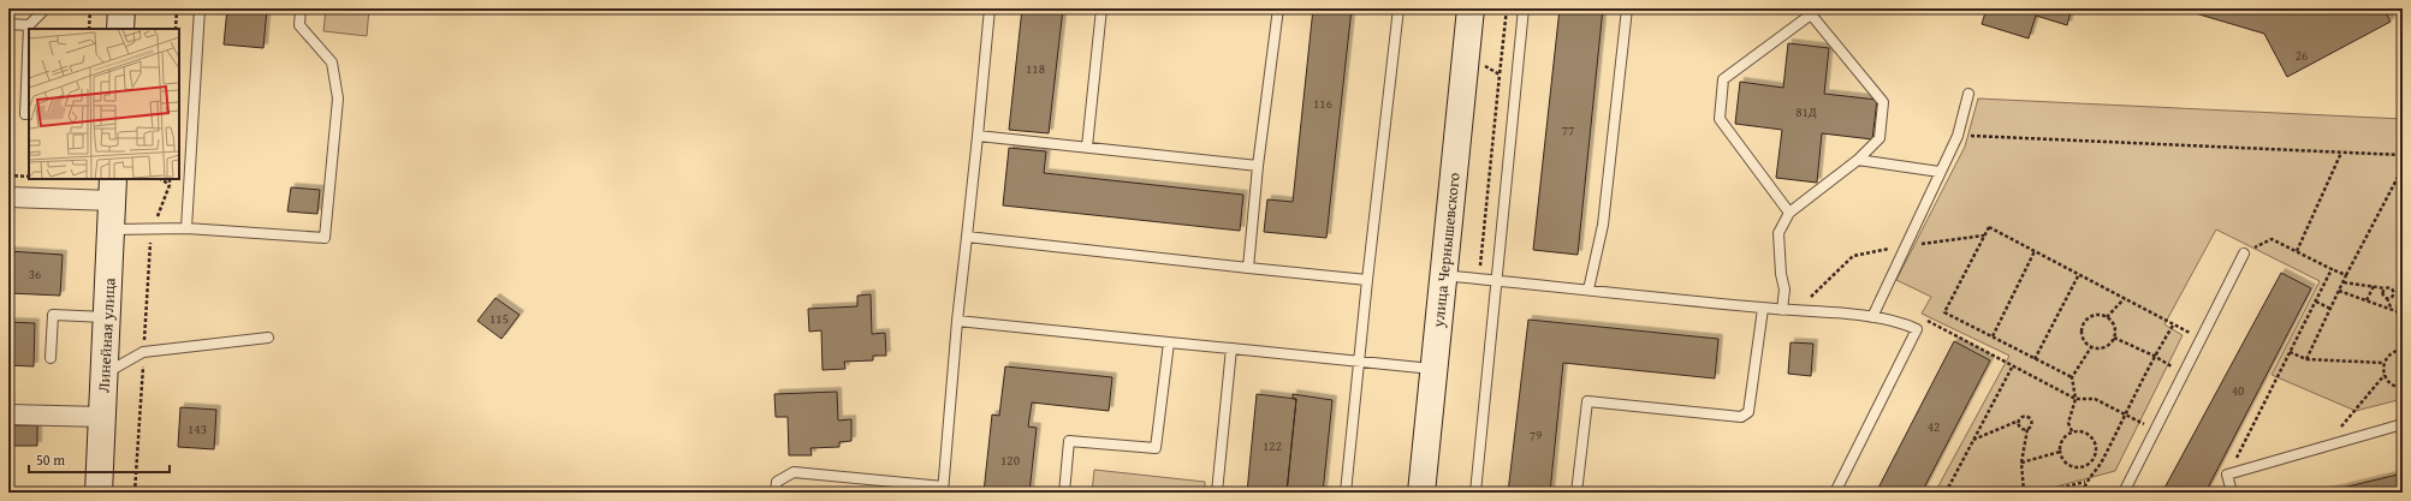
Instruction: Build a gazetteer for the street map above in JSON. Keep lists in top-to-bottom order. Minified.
{"streets":{"main road":["улица Чернышевского","Линейная улица"]},"house_numbers":["26","118","116","81Д","77","36","115","40","42","143","79","122","120"],"scale_bar":"50 m"}
